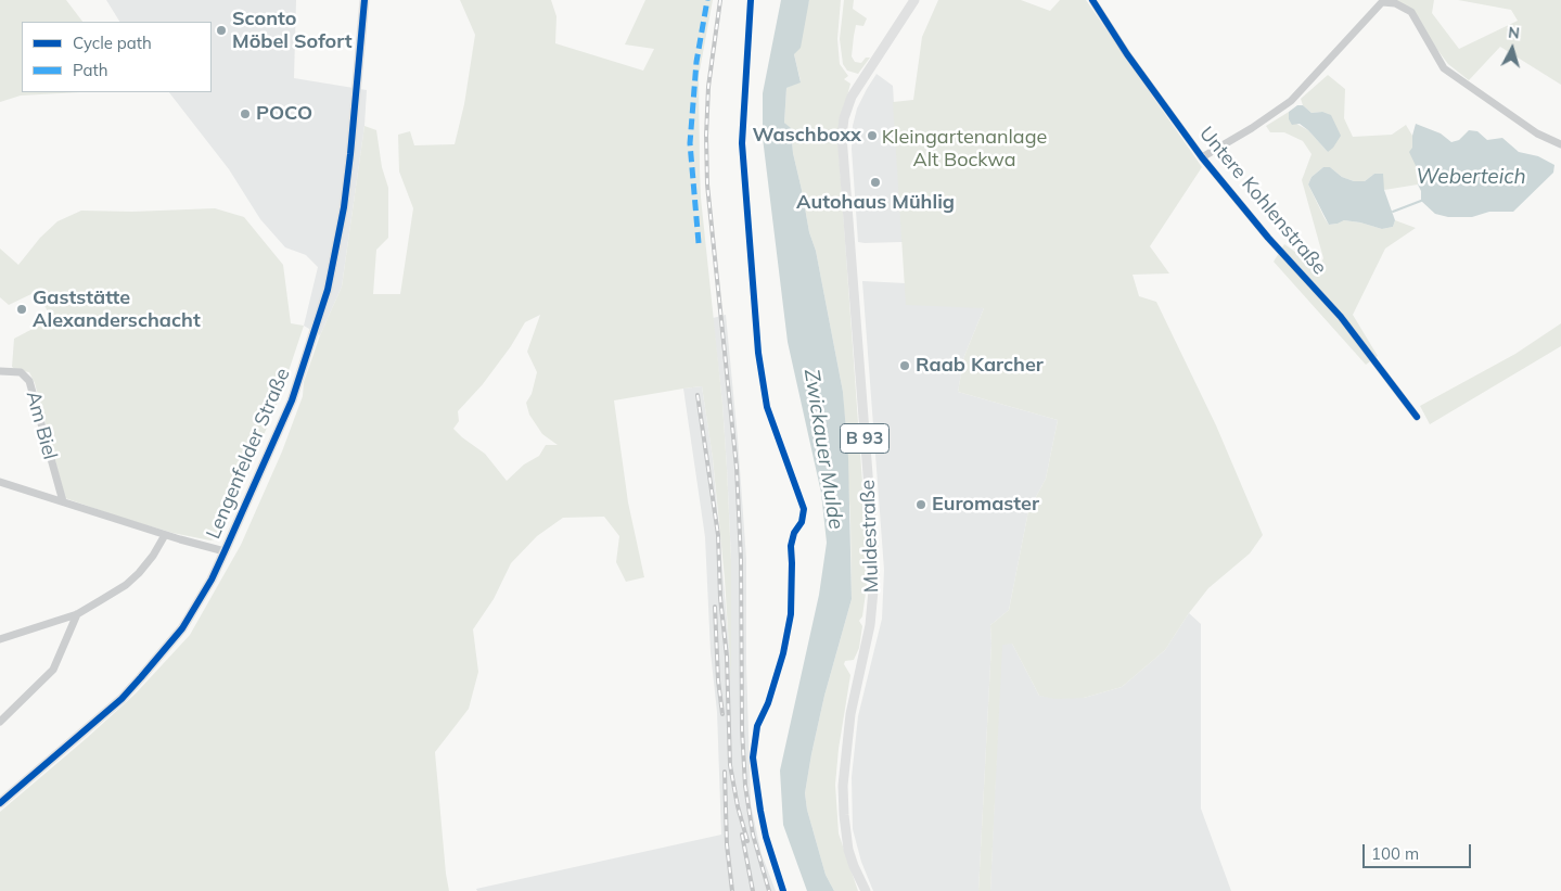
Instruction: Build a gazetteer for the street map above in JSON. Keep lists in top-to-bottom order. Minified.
{"streets":{"main road":["B 93","Lengenfelder Straße","Muldestraße"],"street":["Untere Kohlenstraße","Am Biel"]},"water":["Weberteich","Zwickauer Mulde"],"parks":["Kleingartenanlage Alt Bockwa"],"places":["Sconto Möbel Sofort","POCO","Waschboxx","Autohaus Mühlig","Gaststätte Alexanderschacht","Raab Karcher","Euromaster"],"legend":["Cycle path","Path"],"scale_bar":"100 m","north":"top"}
